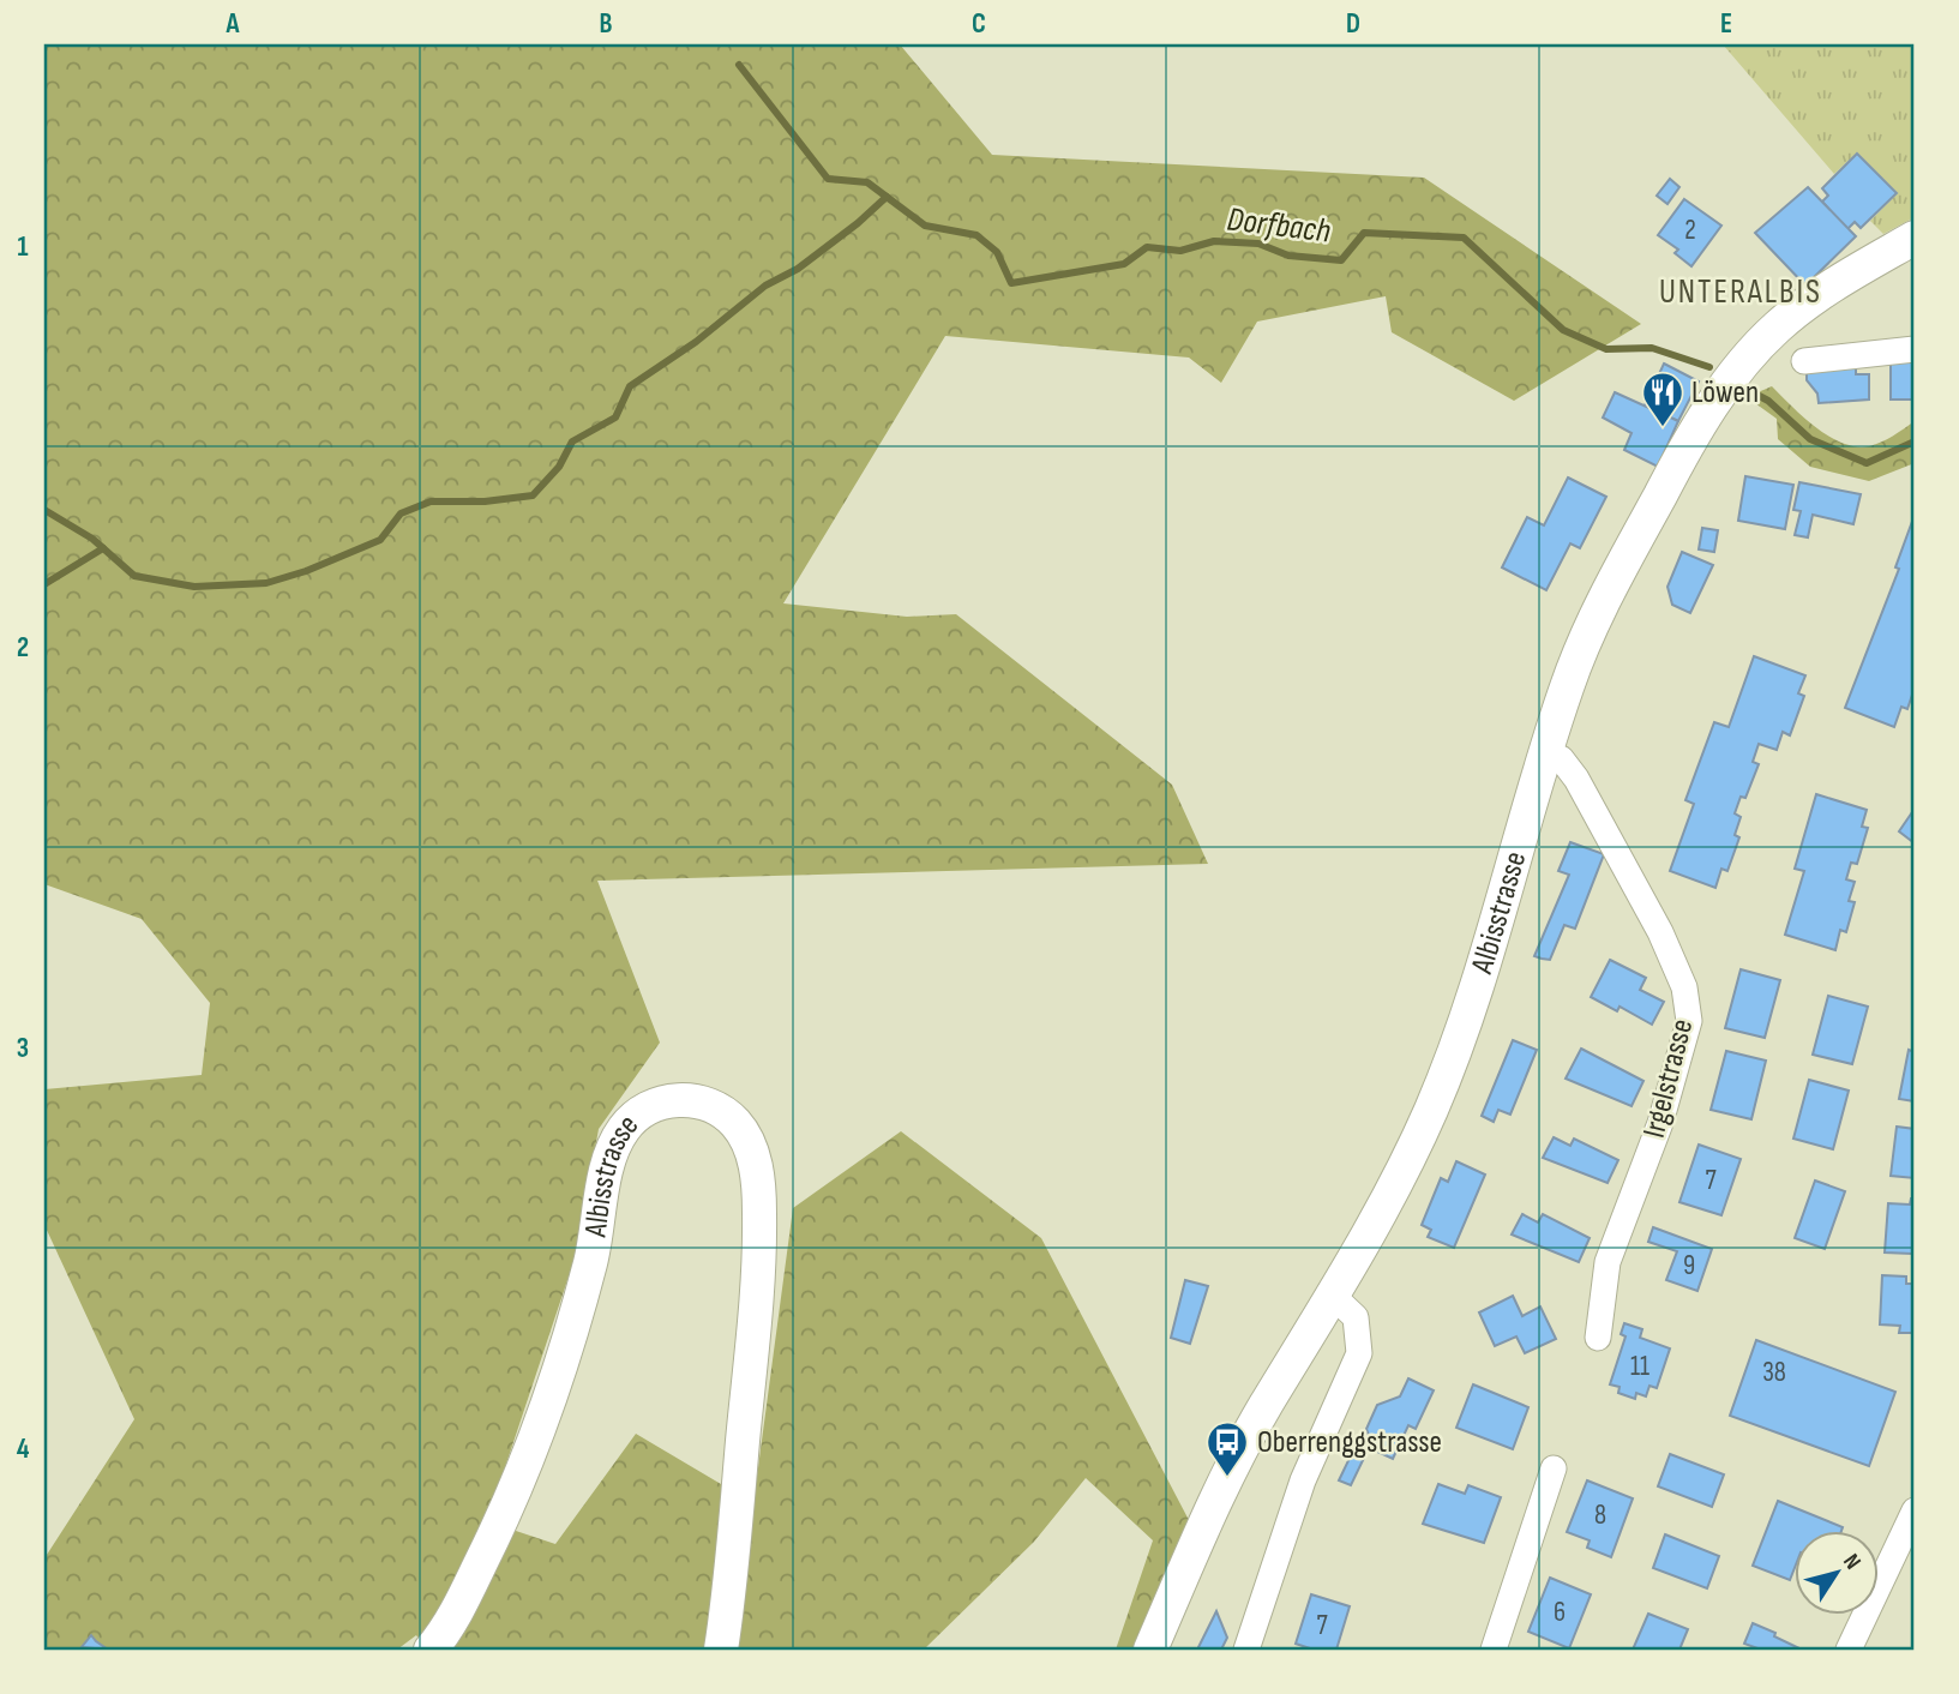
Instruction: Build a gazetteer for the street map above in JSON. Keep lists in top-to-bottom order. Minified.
{"streets":{"main road":["Albisstrasse"],"street":["Irgelstrasse"]},"crossings":[["Albisstrasse","Irgelstrasse"]],"districts":["UNTERALBIS"],"water":["Dorfbach"],"places":{"restaurant":["Löwen"],"bus stop":["Oberrenggstrasse"]},"house_numbers":["2","7","9","11","38","8","6","7"],"north":"top right","grid":{"columns":["A","B","C","D","E"],"rows":["1","2","3","4"]}}
